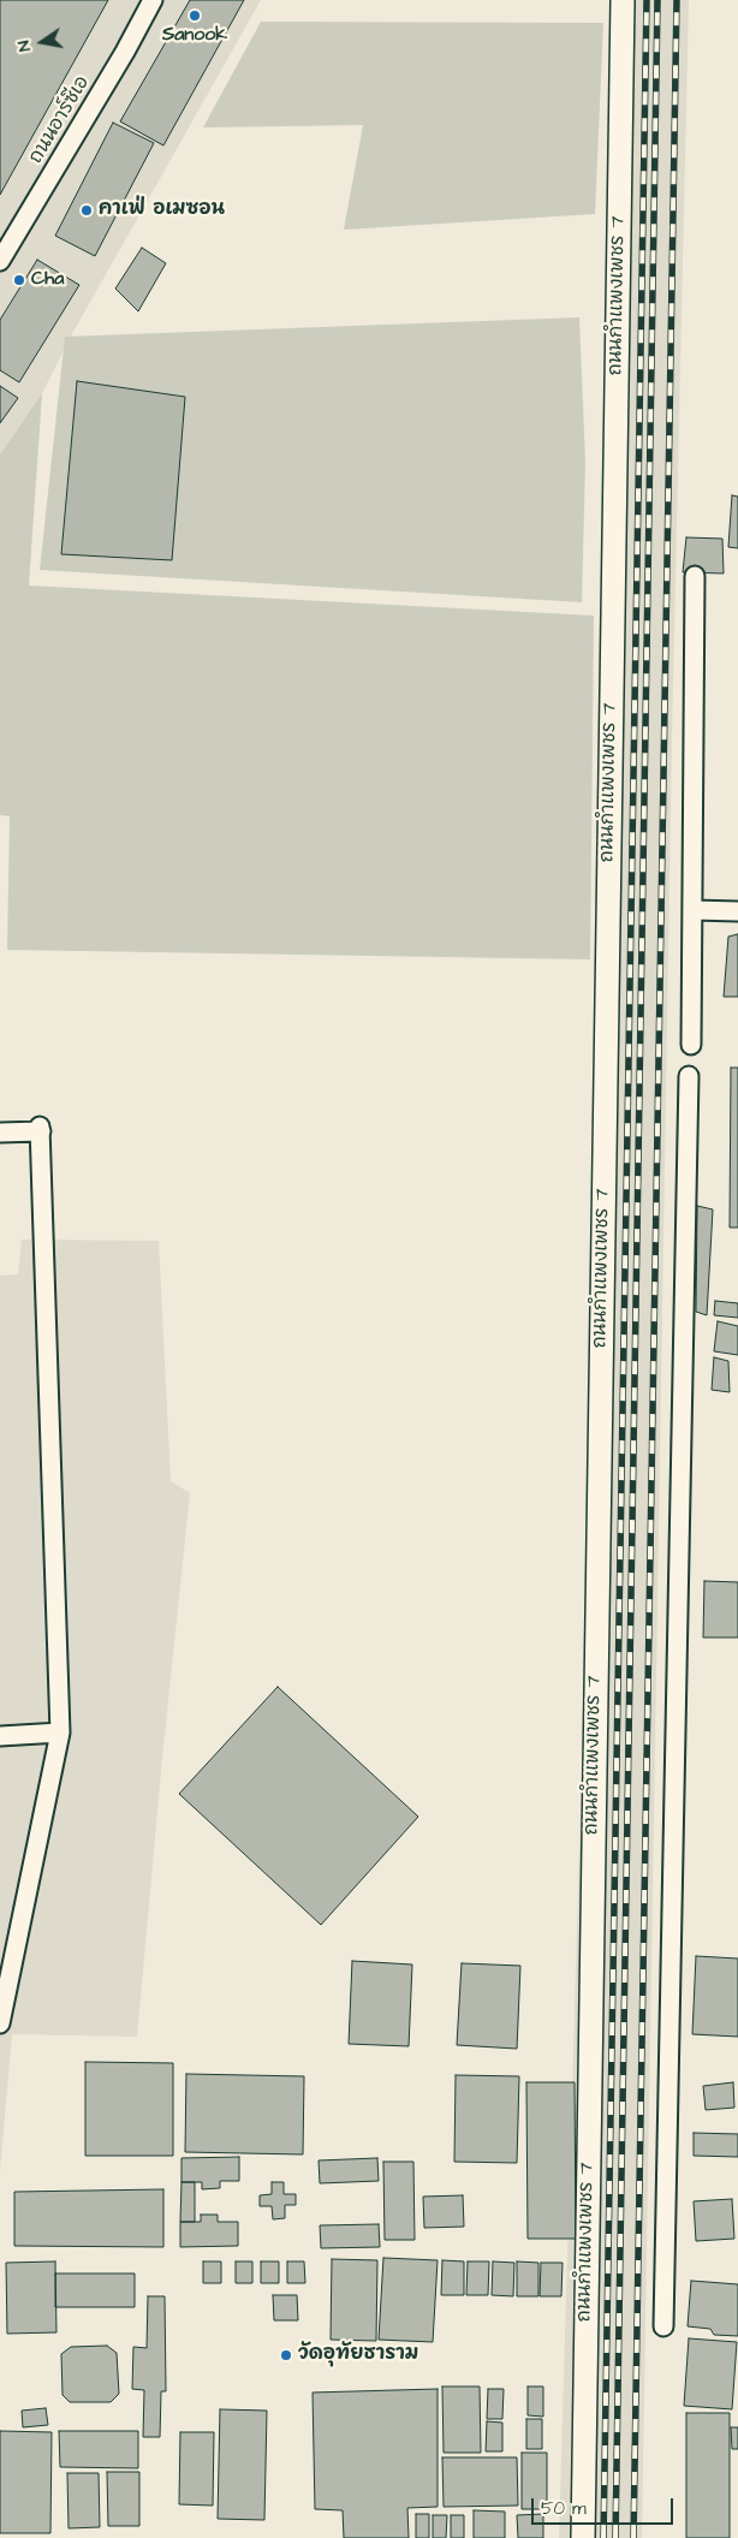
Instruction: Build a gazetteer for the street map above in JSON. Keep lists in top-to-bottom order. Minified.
{"streets":{"street":["ถนนอาร์ซีเอ","ถนนกำแพงเพชร 7"]},"places":["Sanook","คาเฟ่ อเมซอน","Cha","วัดอุทัยธาราม"],"scale_bar":"50 m","north":"left"}
